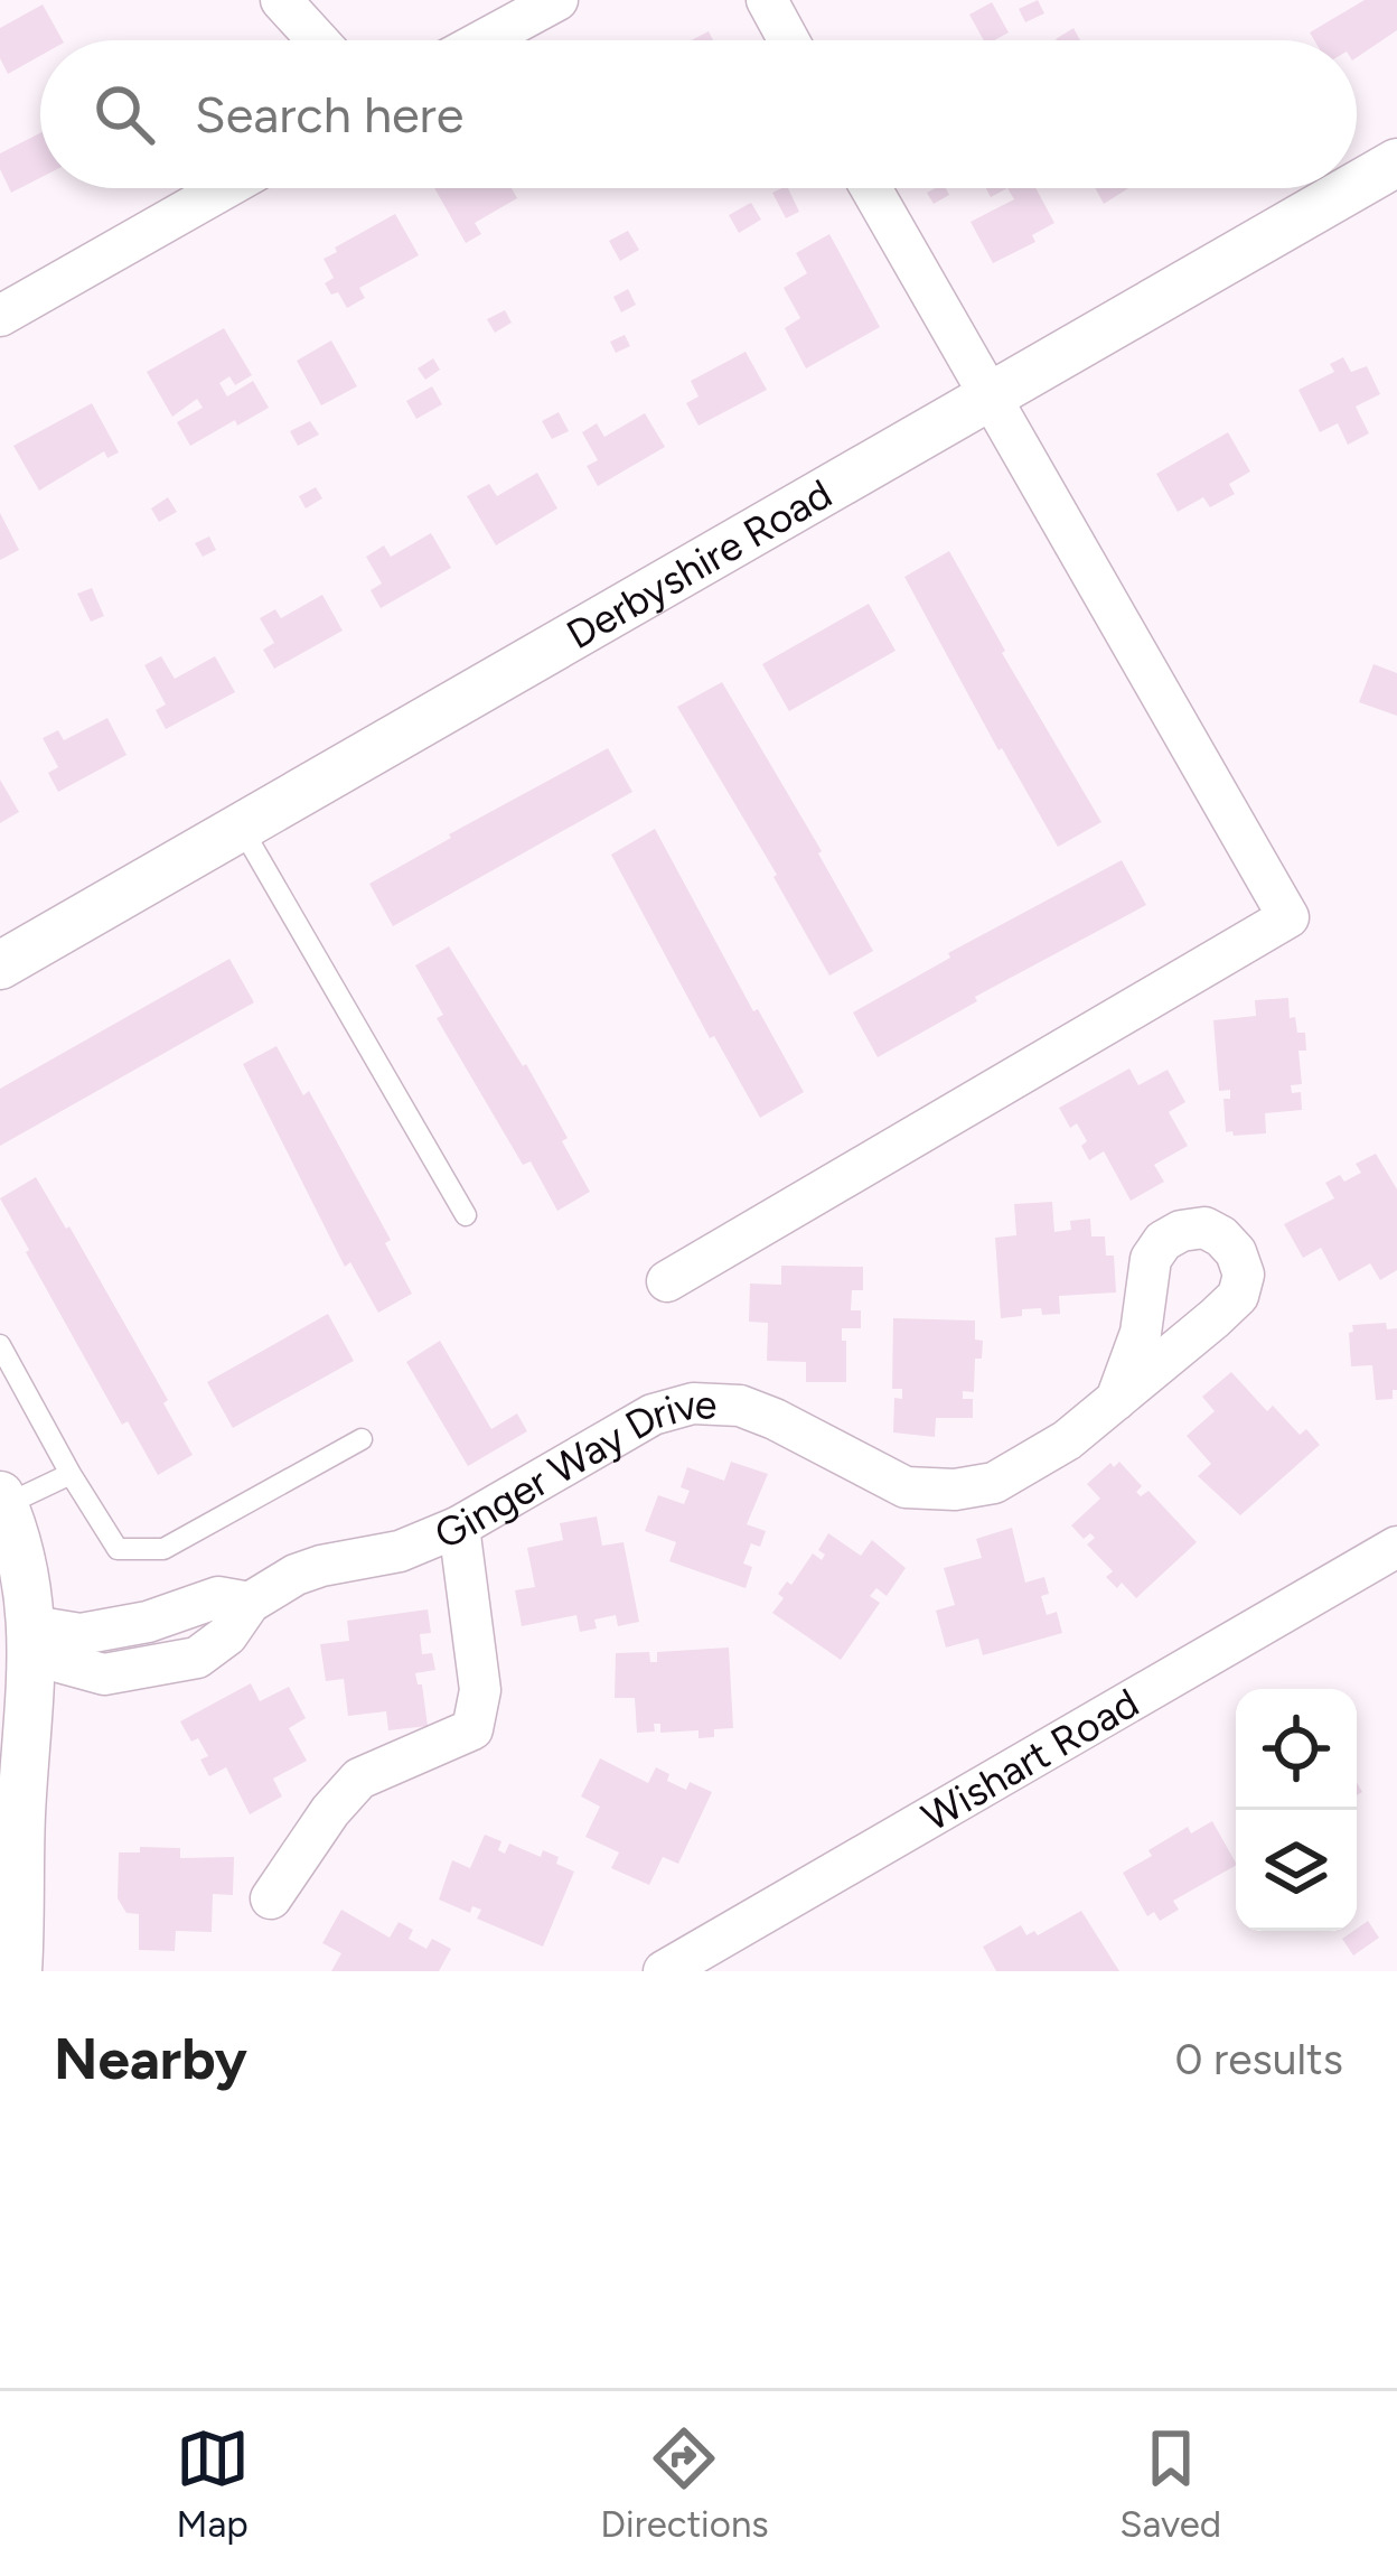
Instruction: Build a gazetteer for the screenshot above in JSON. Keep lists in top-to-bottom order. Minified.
{"streets":{"street":["Derbyshire Road","Ginger Way Drive","Wishart Road"]},"page":{"search":"Search here","heading":["Nearby","0 results"],"nav":["Map","Directions","Saved"]}}
